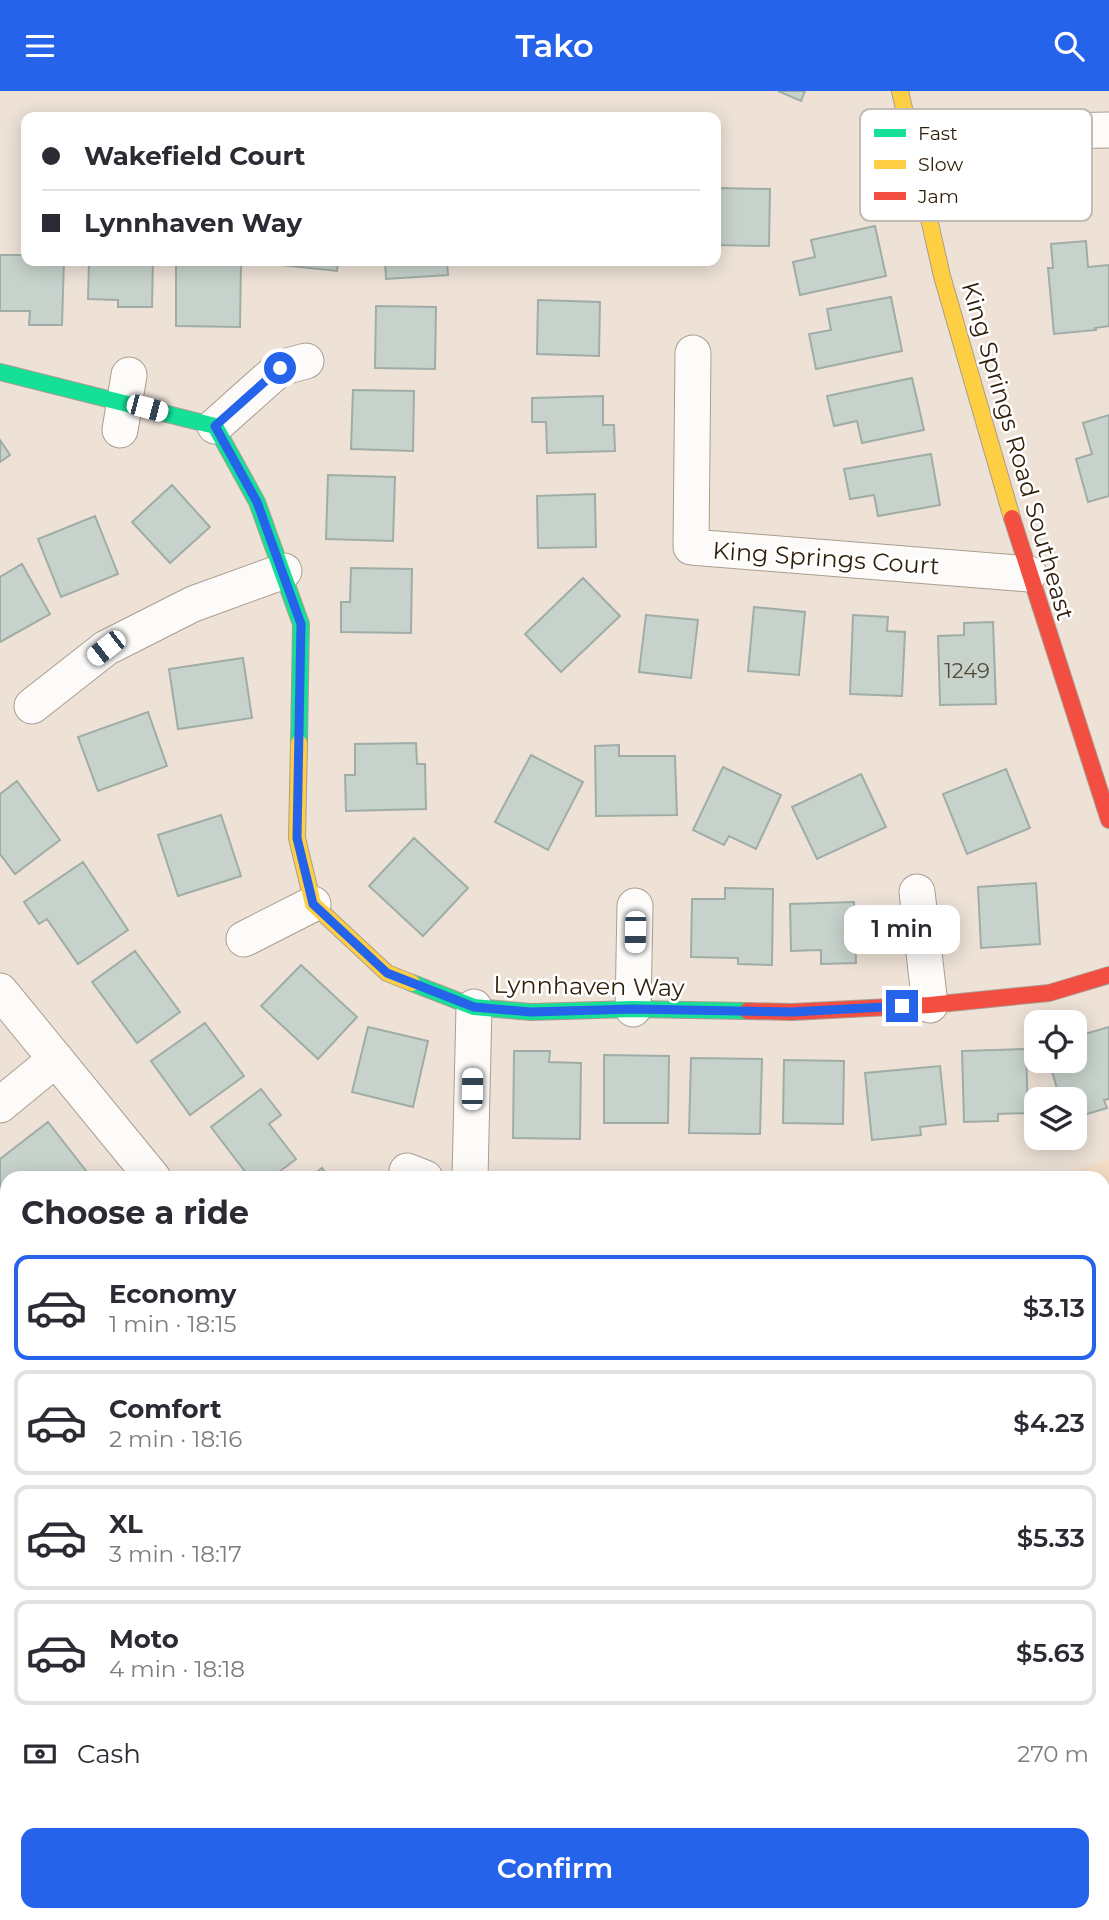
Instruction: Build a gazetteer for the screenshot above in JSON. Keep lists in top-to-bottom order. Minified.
{"streets":{"street":["King Springs Road Southeast","King Springs Court","Lynnhaven Way"]},"crossings":[["King Springs Road Southeast","King Springs Court"]],"house_numbers":["1249"],"legend":["Fast","Slow","Jam"],"page":{"header":"Tako","banner":["Wakefield Court","Lynnhaven Way"],"bubble":"1 min","heading":"Choose a ride","list":[{"name":"Economy","note":"1 min · 18:15","value":"$3.13"},{"name":"Comfort","note":"2 min · 18:16","value":"$4.23"},{"name":"XL","note":"3 min · 18:17","value":"$5.33"},{"name":"Moto","note":"4 min · 18:18","value":"$5.63"}],"pay":["Cash","270 m"],"buttons":"Confirm"}}
